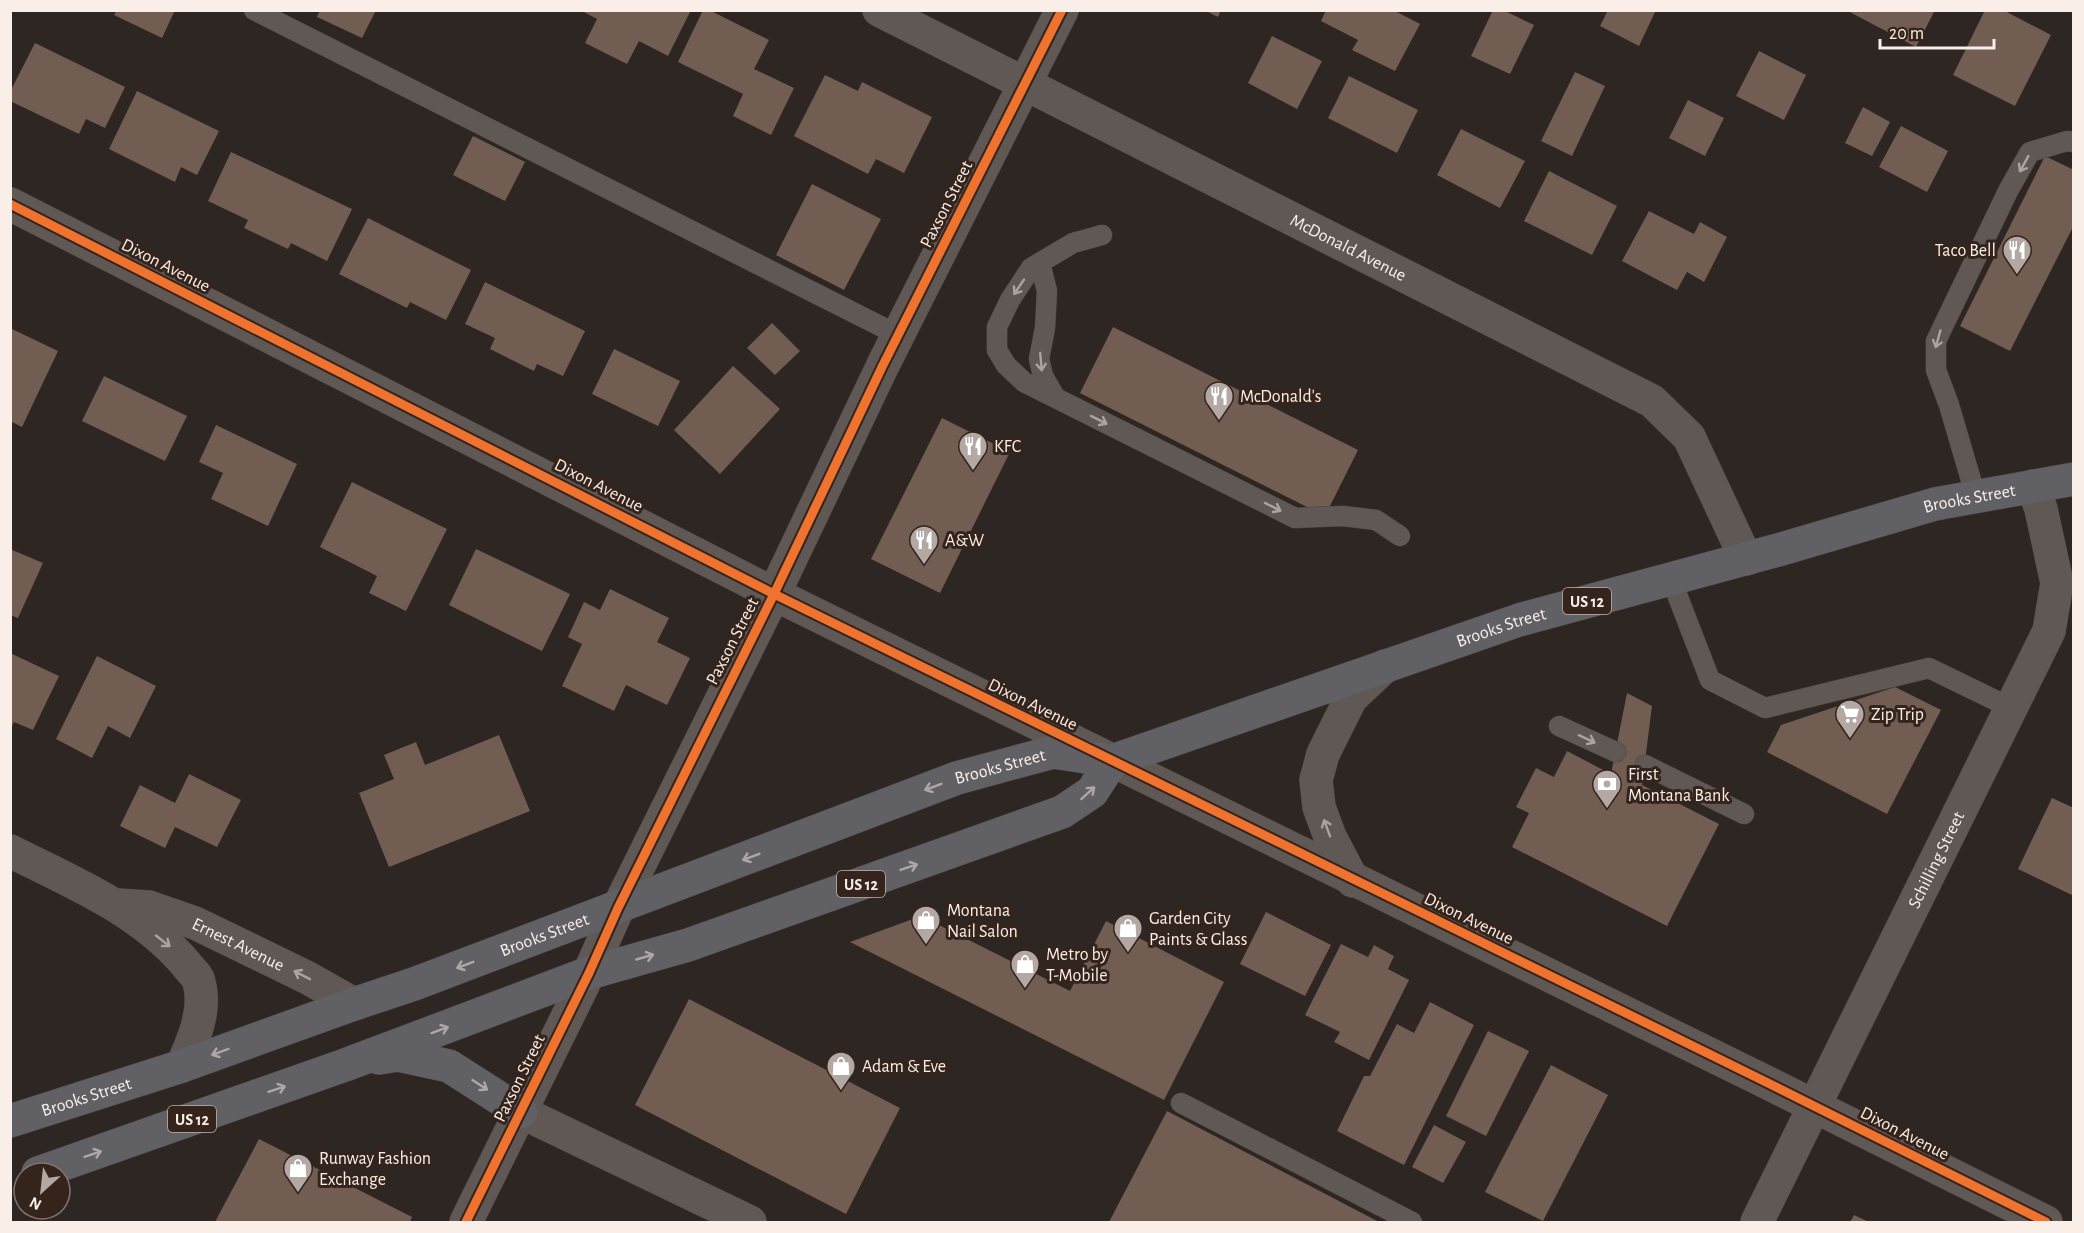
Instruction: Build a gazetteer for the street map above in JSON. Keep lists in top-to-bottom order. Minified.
{"streets":{"highway":["Brooks Street","US 12"],"street":["Paxson Street","McDonald Avenue","Dixon Avenue","Schilling Street","Ernest Avenue"]},"crossings":[["Paxson Street","McDonald Avenue"],["Paxson Street","Dixon Avenue"],["Paxson Street","Brooks Street"],["Paxson Street","US 12"],["McDonald Avenue","Brooks Street"],["Dixon Avenue","Brooks Street"],["Dixon Avenue","US 12"],["Dixon Avenue","Schilling Street"],["Brooks Street","US 12"],["Brooks Street","Schilling Street"],["Brooks Street","Ernest Avenue"]],"places":{"restaurant":["Taco Bell","McDonald's","KFC","A&W"],"supermarket":["Zip Trip"],"bank":["First Montana Bank"],"shop":["Montana Nail Salon","Garden City Paints & Glass","Metro by T-Mobile","Adam & Eve","Runway Fashion Exchange"]},"scale_bar":"20 m","north":"bottom left"}
